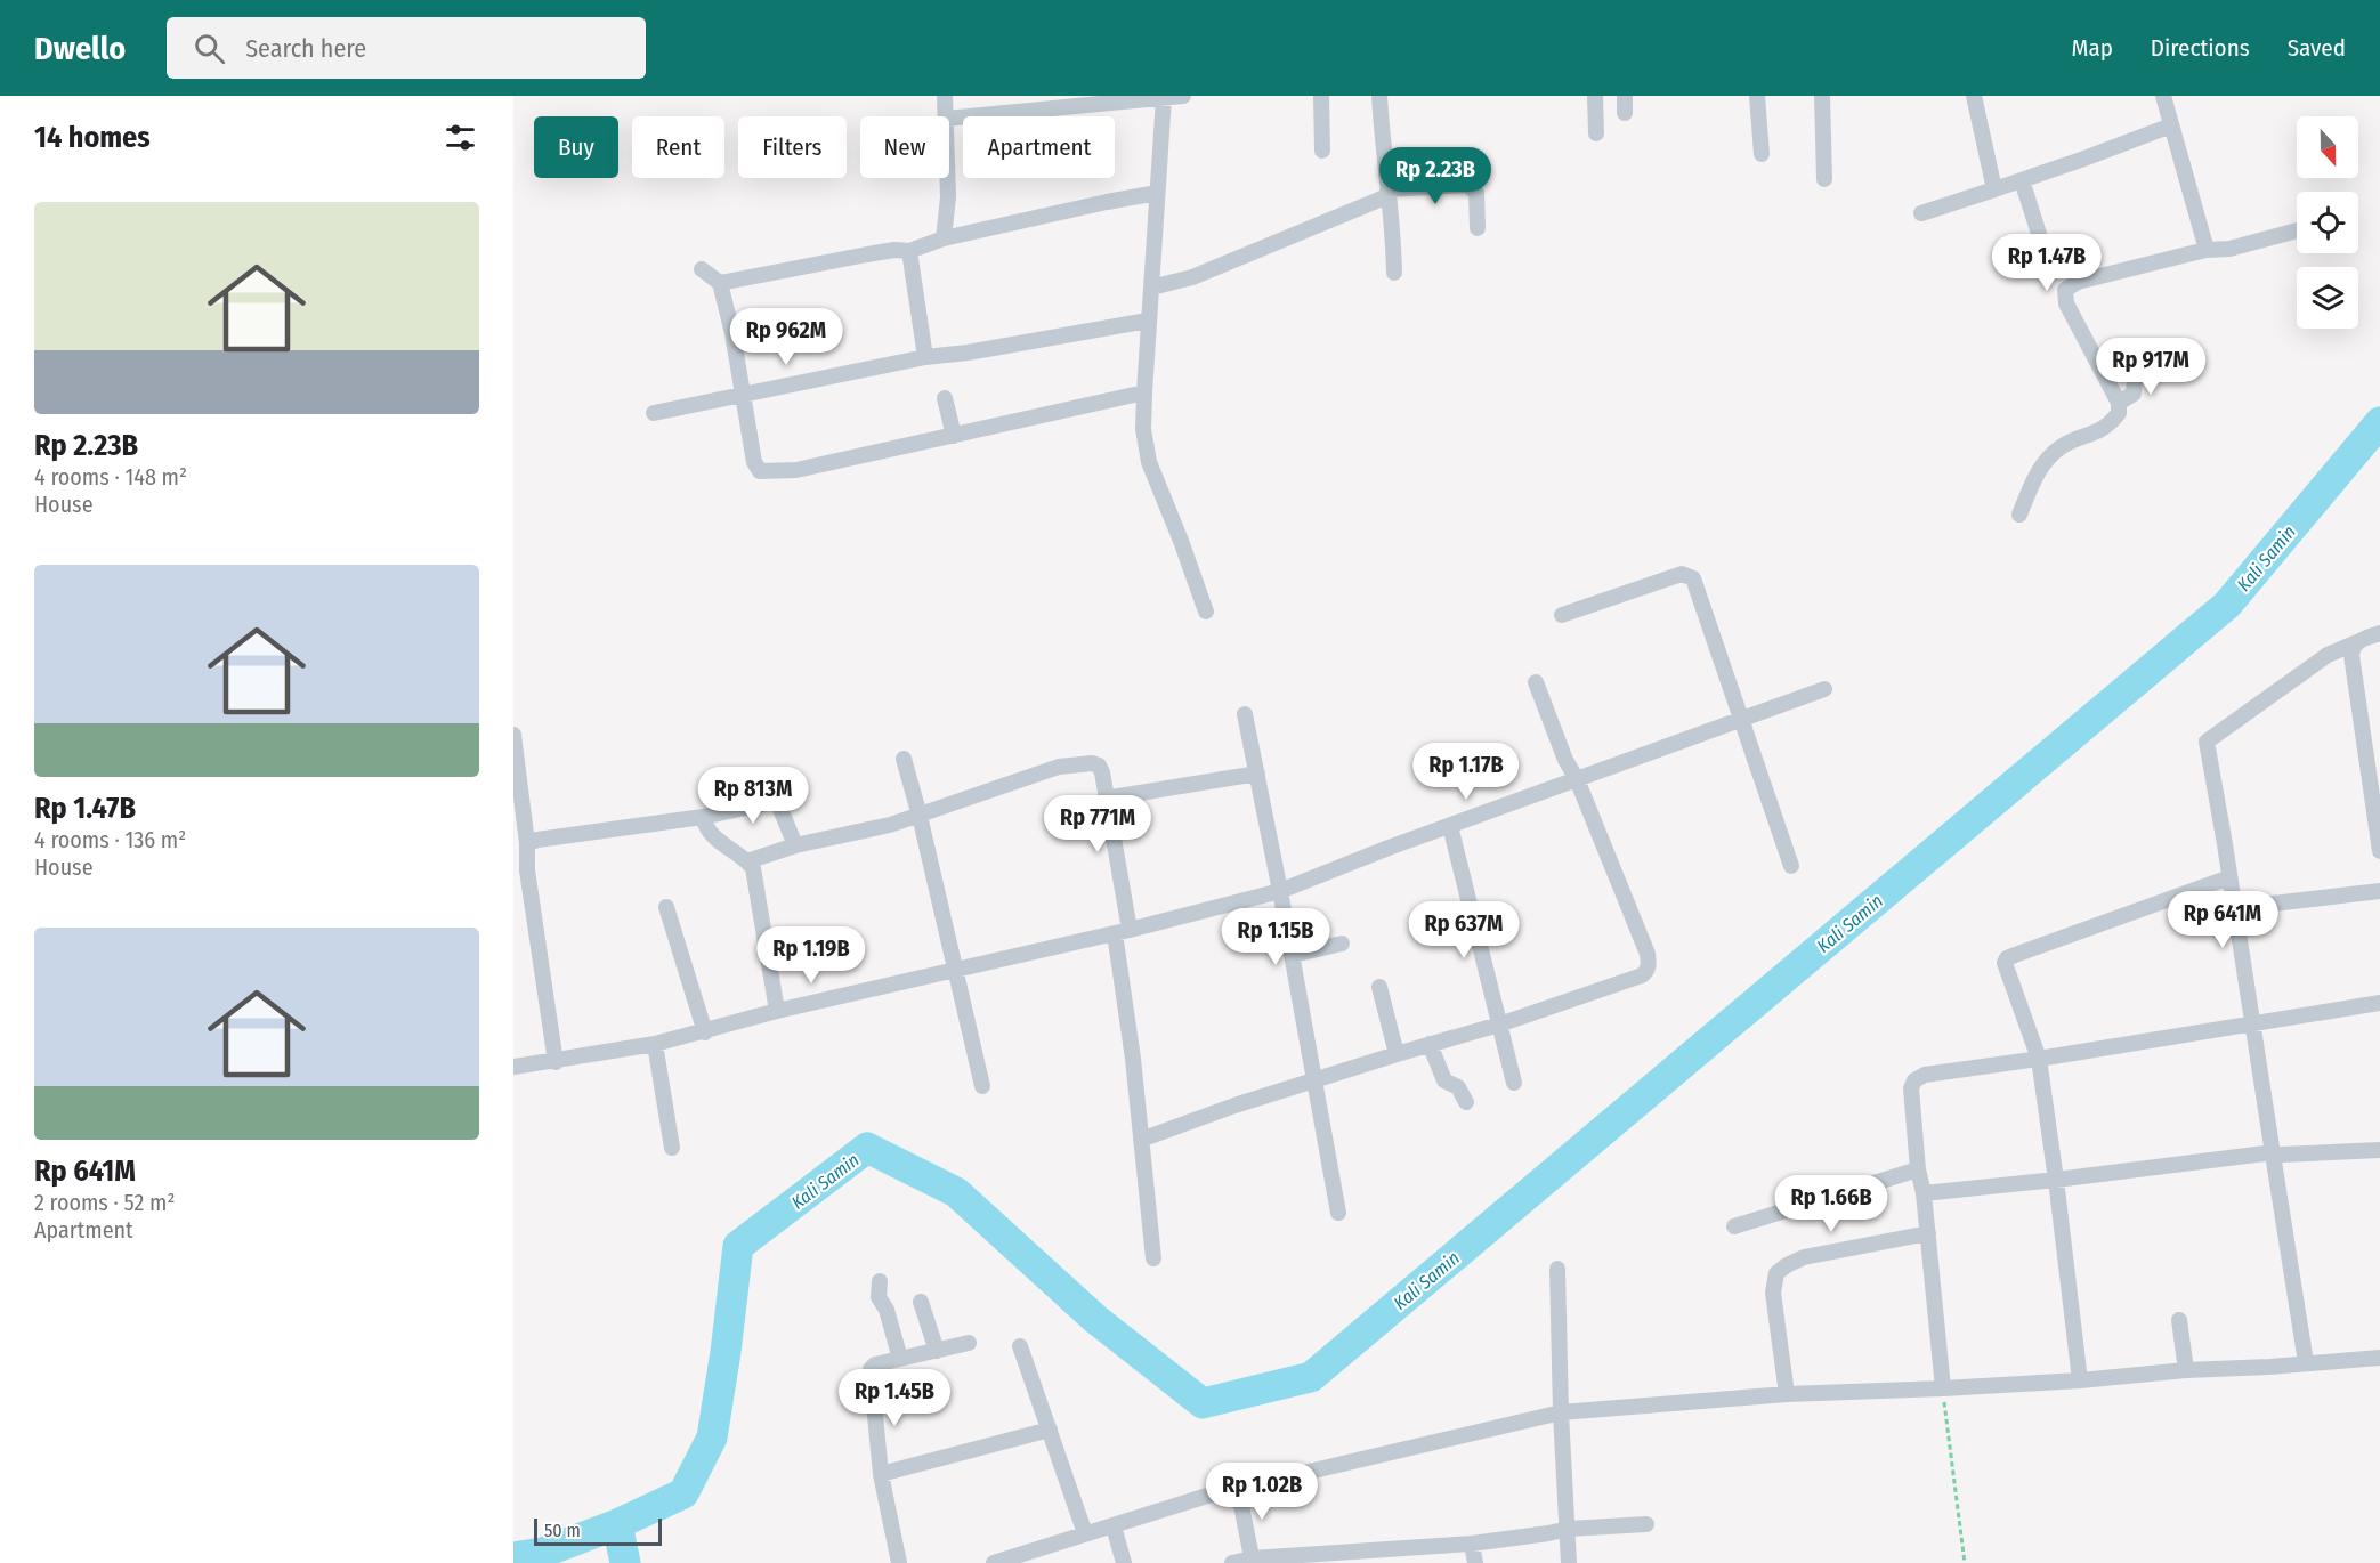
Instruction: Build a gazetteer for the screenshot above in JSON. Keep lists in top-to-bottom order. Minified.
{"water":["Kali Samin"],"scale_bar":"50 m","north":"bottom","page":{"header":"Dwello","search":"Search here","nav":["Map","Directions","Saved"],"heading":"14 homes","chip":["Buy","Rent","Filters","New","Apartment"],"price":["Rp 2.23B","Rp 1.47B","Rp 962M","Rp 917M","Rp 1.17B","Rp 813M","Rp 771M","Rp 641M","Rp 637M","Rp 1.15B","Rp 1.19B","Rp 1.66B","Rp 1.45B","Rp 1.02B"],"list":[{"name":"Rp 2.23B","note":"4 rooms · 148 m² · House"},{"name":"Rp 1.47B","note":"4 rooms · 136 m² · House"},{"name":"Rp 641M","note":"2 rooms · 52 m² · Apartment"}],"scale":"50 m"}}
